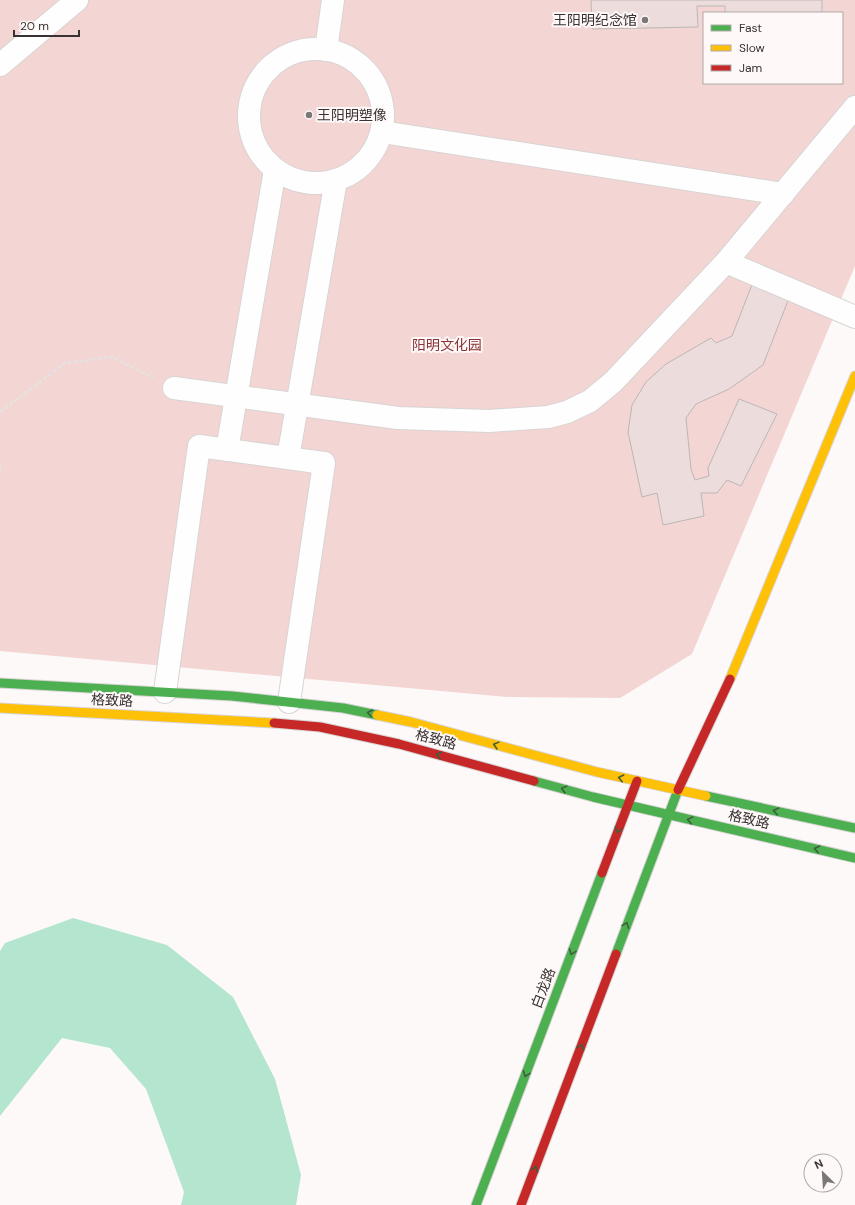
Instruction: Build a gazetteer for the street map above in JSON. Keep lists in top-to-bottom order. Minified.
{"streets":{"main road":["格致路","白龙路"]},"crossings":[["格致路","白龙路"]],"one_way":["格致路"],"parks":["阳明文化园"],"places":["王阳明纪念馆","王阳明塑像"],"legend":["Fast","Slow","Jam"],"scale_bar":"20 m","north":"top left"}
